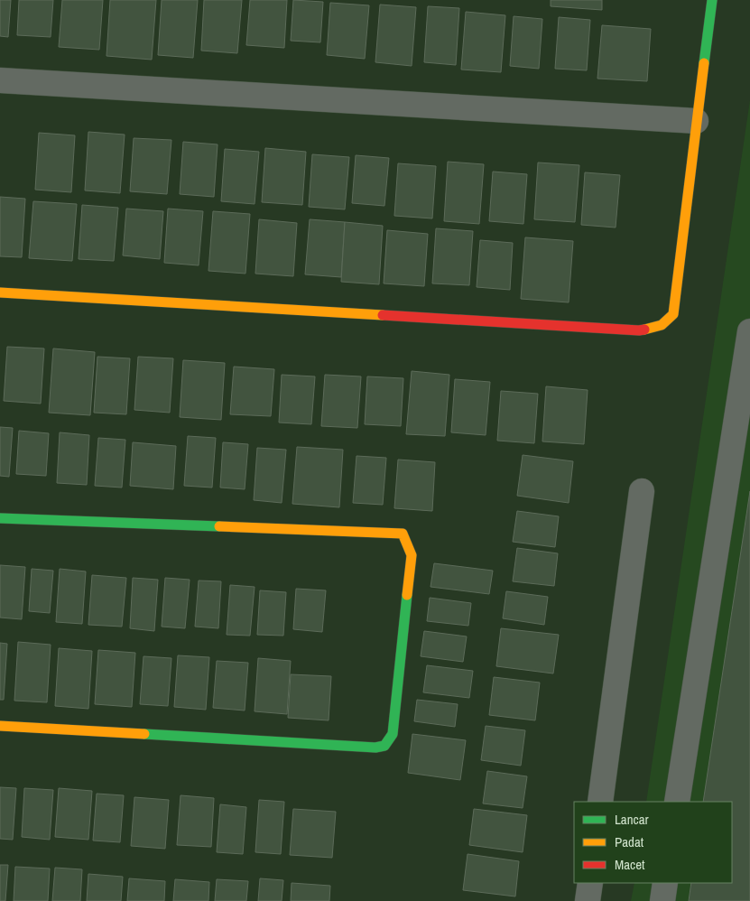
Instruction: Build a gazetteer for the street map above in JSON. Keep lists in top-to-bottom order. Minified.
{"legend":["Lancar","Padat","Macet"]}
